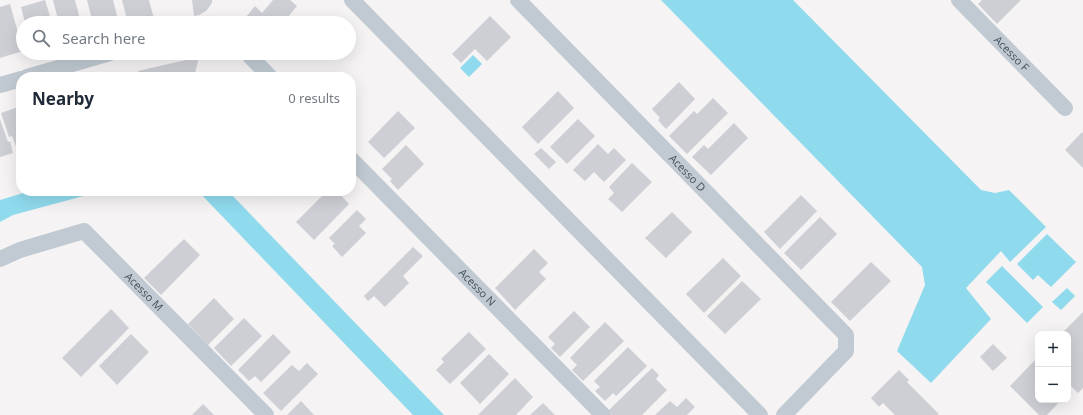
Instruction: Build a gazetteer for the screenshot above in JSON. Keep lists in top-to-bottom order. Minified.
{"streets":{"street":["Acesso F","Acesso D","Acesso N","Acesso M"]},"page":{"search":"Search here","heading":["Nearby","0 results"],"map_buttons":["+","−"]}}
